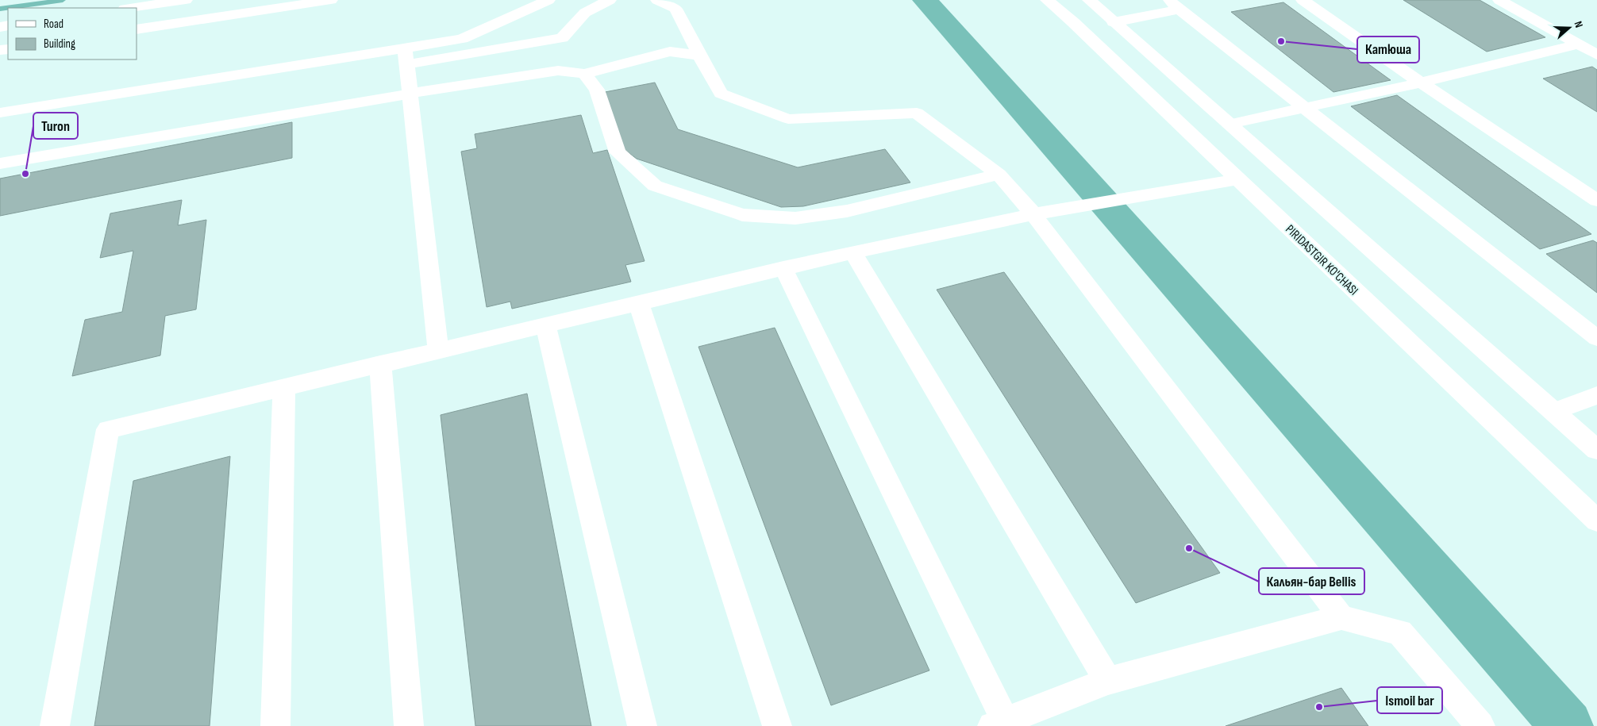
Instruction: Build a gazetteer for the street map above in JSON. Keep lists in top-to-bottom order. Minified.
{"streets":{"street":["PIRIDASTGIR KO'CHASI"]},"places":["Катюша","Turon","Кальян-бар Bellis","Ismoil bar"],"legend":["Road","Building"],"north":"right"}
